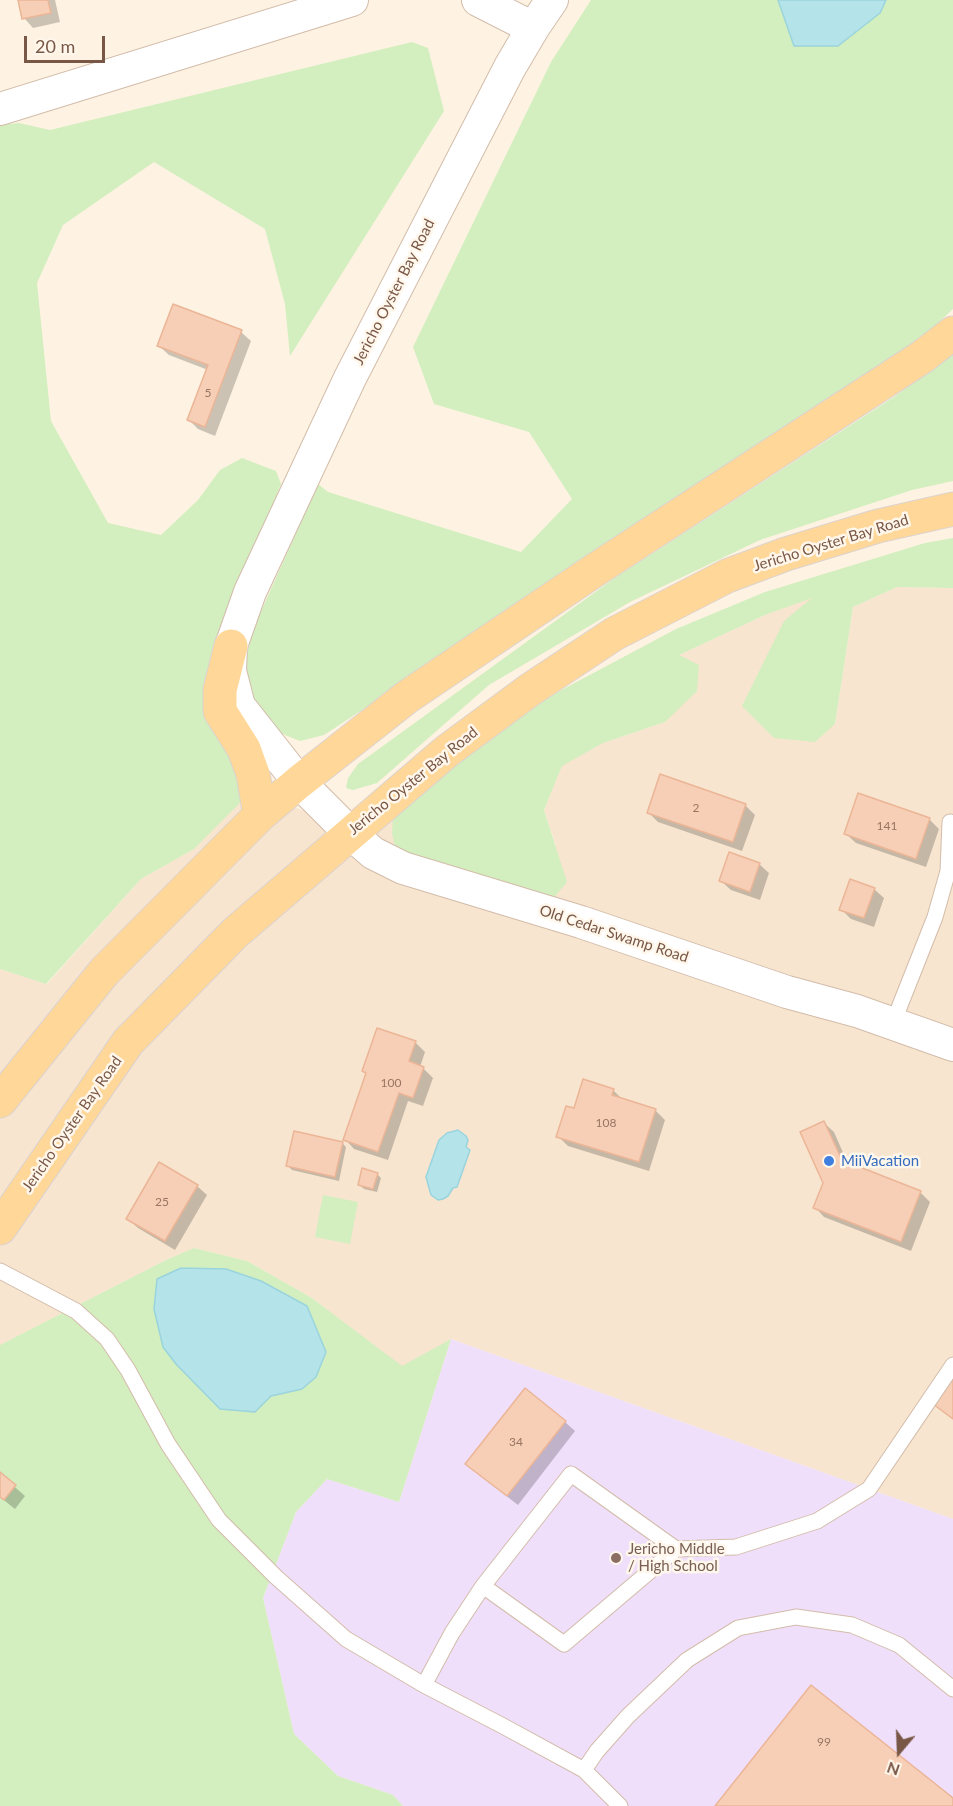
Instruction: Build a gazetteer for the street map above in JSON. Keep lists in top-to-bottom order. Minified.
{"streets":{"main road":["Jericho Oyster Bay Road"],"street":["Old Cedar Swamp Road"]},"crossings":[["Jericho Oyster Bay Road","Old Cedar Swamp Road"]],"places":["MiiVacation","Jericho Middle / High School"],"house_numbers":["5","2","141","100","108","25","34","99"],"scale_bar":"20 m","north":"bottom"}
